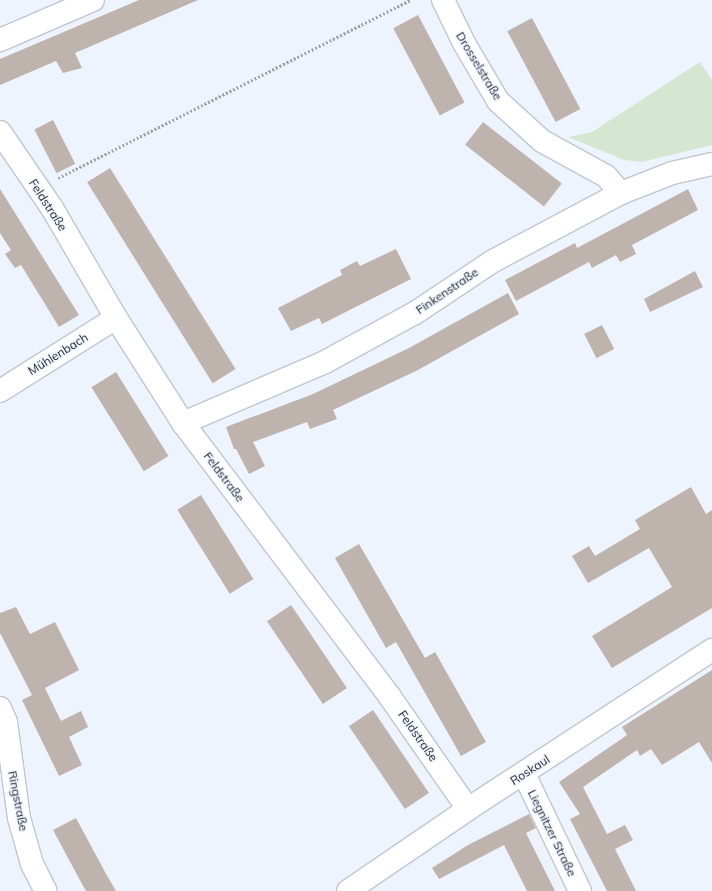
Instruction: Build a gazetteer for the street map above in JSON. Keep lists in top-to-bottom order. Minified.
{"streets":{"street":["Drosselstraße","Feldstraße","Finkenstraße","Mühlenbach","Roskaul","Ringstraße","Liegnitzer Straße"]},"crossings":[["Drosselstraße","Finkenstraße"],["Feldstraße","Finkenstraße"],["Feldstraße","Mühlenbach"],["Feldstraße","Roskaul"],["Roskaul","Liegnitzer Straße"]]}
